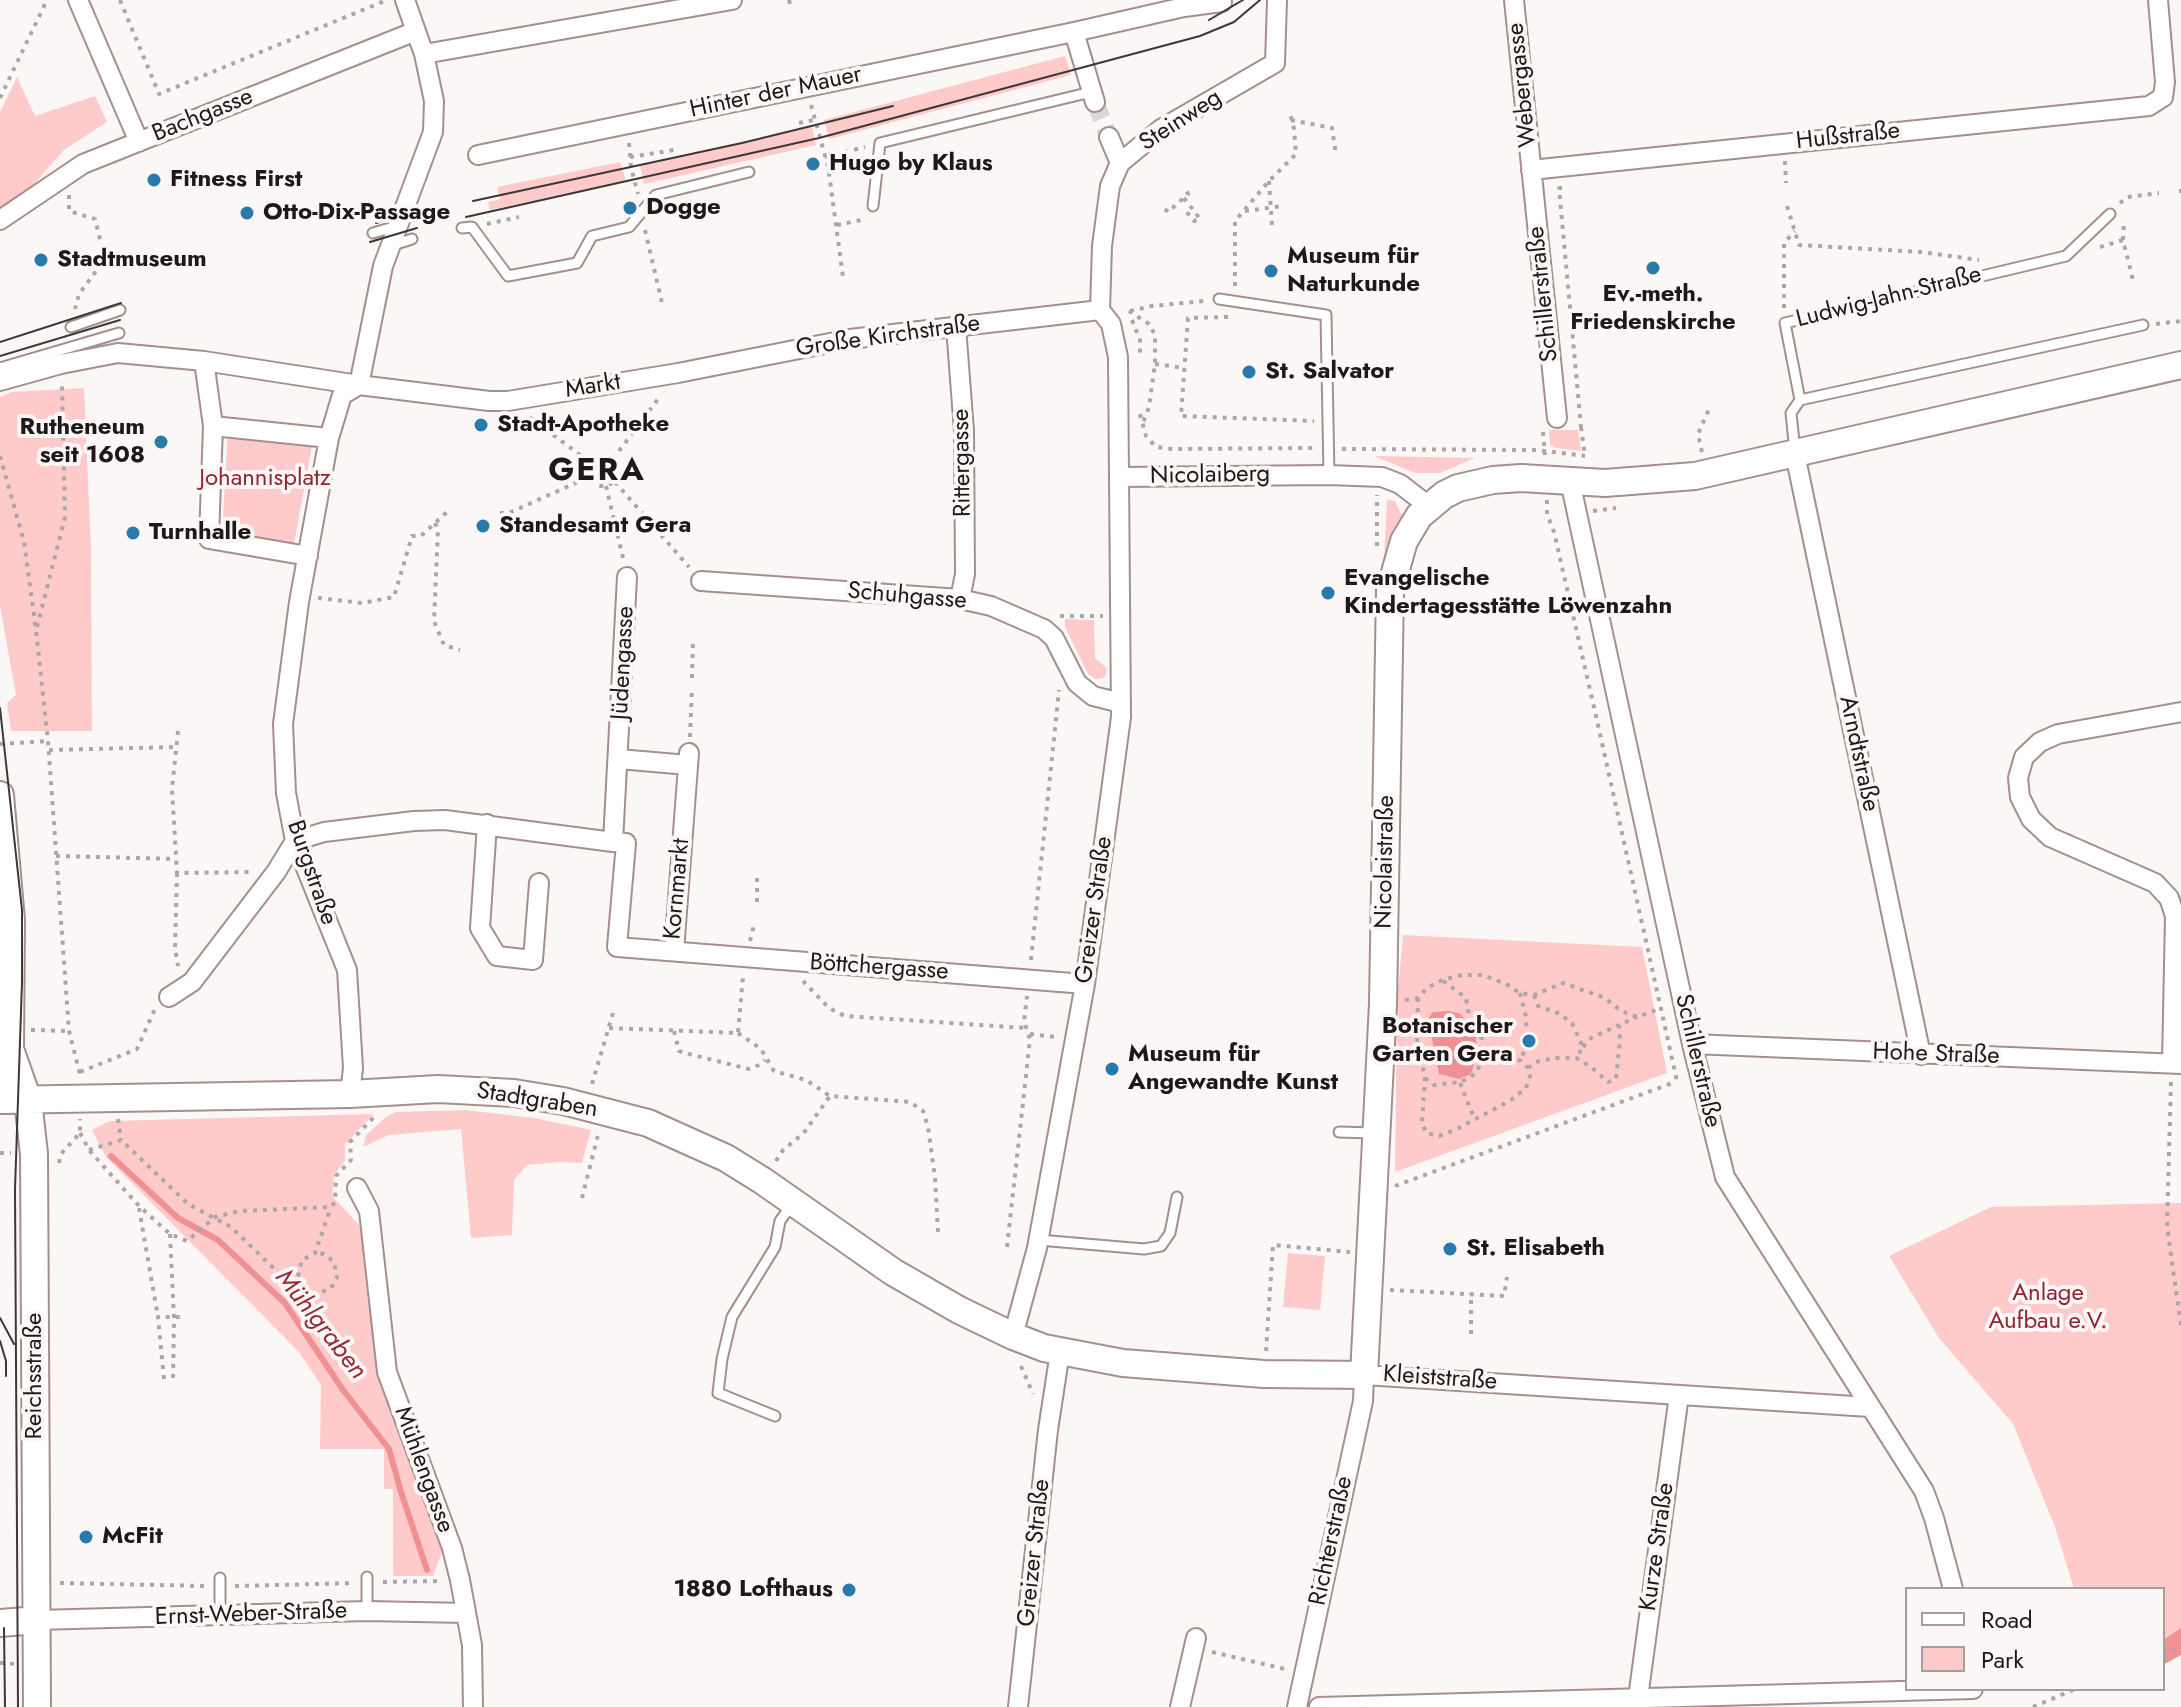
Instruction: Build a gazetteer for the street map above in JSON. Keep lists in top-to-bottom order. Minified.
{"streets":{"main road":["Nicolaistraße","Stadtgraben","Reichsstraße","Kleiststraße"],"street":["Webergasse","Hinter der Mauer","Bachgasse","Steinweg","Hußstraße","Schillerstraße","Große Kirchstraße","Markt","Rittergasse","Nicolaiberg","Schuhgasse","Jüdengasse","Arndtstraße","Burgstraße","Kornmarkt","Greizer Straße","Böttchergasse","Hohe Straße","Mühlengasse","Richterstraße","Kurze Straße","Ernst-Weber-Straße"],"lane":["Ludwig-Jahn-Straße"]},"crossings":[["Webergasse","Hußstraße"],["Webergasse","Schillerstraße"],["Steinweg","Große Kirchstraße"],["Steinweg","Nicolaiberg"],["Hußstraße","Schillerstraße"],["Schillerstraße","Nicolaistraße"],["Schillerstraße","Hohe Straße"],["Schillerstraße","Kleiststraße"],["Ludwig-Jahn-Straße","Arndtstraße"],["Große Kirchstraße","Markt"],["Große Kirchstraße","Rittergasse"],["Große Kirchstraße","Nicolaiberg"],["Rittergasse","Schuhgasse"],["Nicolaiberg","Nicolaistraße"],["Nicolaiberg","Greizer Straße"],["Schuhgasse","Greizer Straße"],["Jüdengasse","Kornmarkt"],["Arndtstraße","Hohe Straße"],["Nicolaistraße","Kleiststraße"],["Nicolaistraße","Richterstraße"],["Burgstraße","Stadtgraben"],["Kornmarkt","Böttchergasse"],["Greizer Straße","Böttchergasse"],["Greizer Straße","Stadtgraben"],["Greizer Straße","Kleiststraße"],["Stadtgraben","Reichsstraße"],["Stadtgraben","Kleiststraße"],["Reichsstraße","Ernst-Weber-Straße"],["Kleiststraße","Richterstraße"],["Kleiststraße","Kurze Straße"],["Mühlengasse","Ernst-Weber-Straße"]],"districts":["GERA"],"water":["Mühlgraben"],"parks":["Johannisplatz","Anlage Aufbau e.V."],"places":["Hugo by Klaus","Fitness First","Dogge","Otto-Dix-Passage","Stadtmuseum","Ev.-meth. Friedenskirche","Museum für Naturkunde","St. Salvator","Stadt-Apotheke","Rutheneum seit 1608","Standesamt Gera","Turnhalle","Evangelische Kindertagesstätte Löwenzahn","Botanischer Garten Gera","Museum für Angewandte Kunst","St. Elisabeth","McFit","1880 Lofthaus"],"legend":["Road","Park"]}
